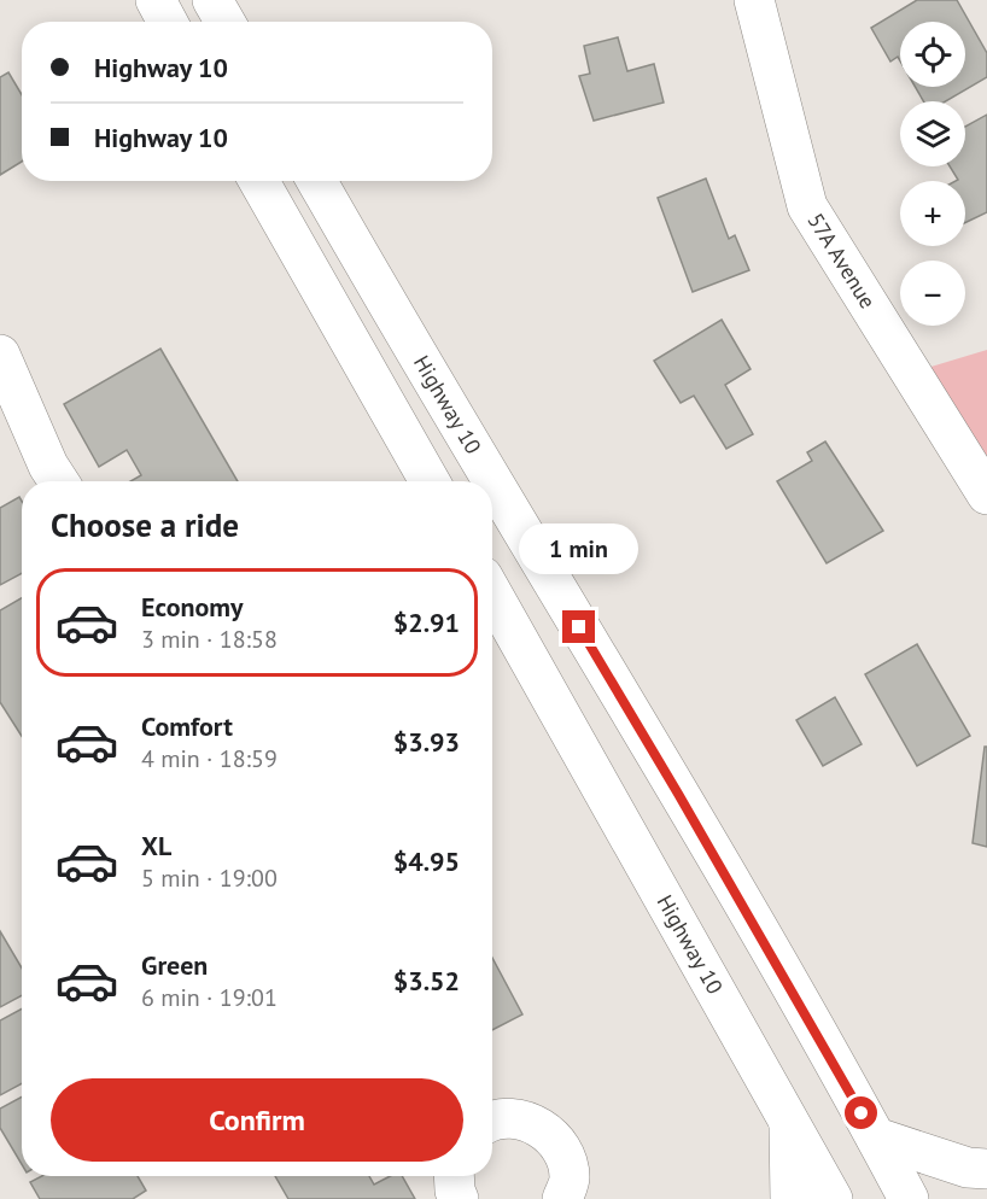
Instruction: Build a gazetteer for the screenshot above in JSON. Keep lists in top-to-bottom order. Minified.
{"streets":{"main road":["57A Avenue","Highway 10"]},"page":{"map_buttons":["+","−"],"banner":["Highway 10","Highway 10"],"heading":"Choose a ride","bubble":"1 min","list":[{"name":"Economy","note":"3 min · 18:58","value":"$2.91"},{"name":"Comfort","note":"4 min · 18:59","value":"$3.93"},{"name":"XL","note":"5 min · 19:00","value":"$4.95"},{"name":"Green","note":"6 min · 19:01","value":"$3.52"}],"buttons":"Confirm"}}
